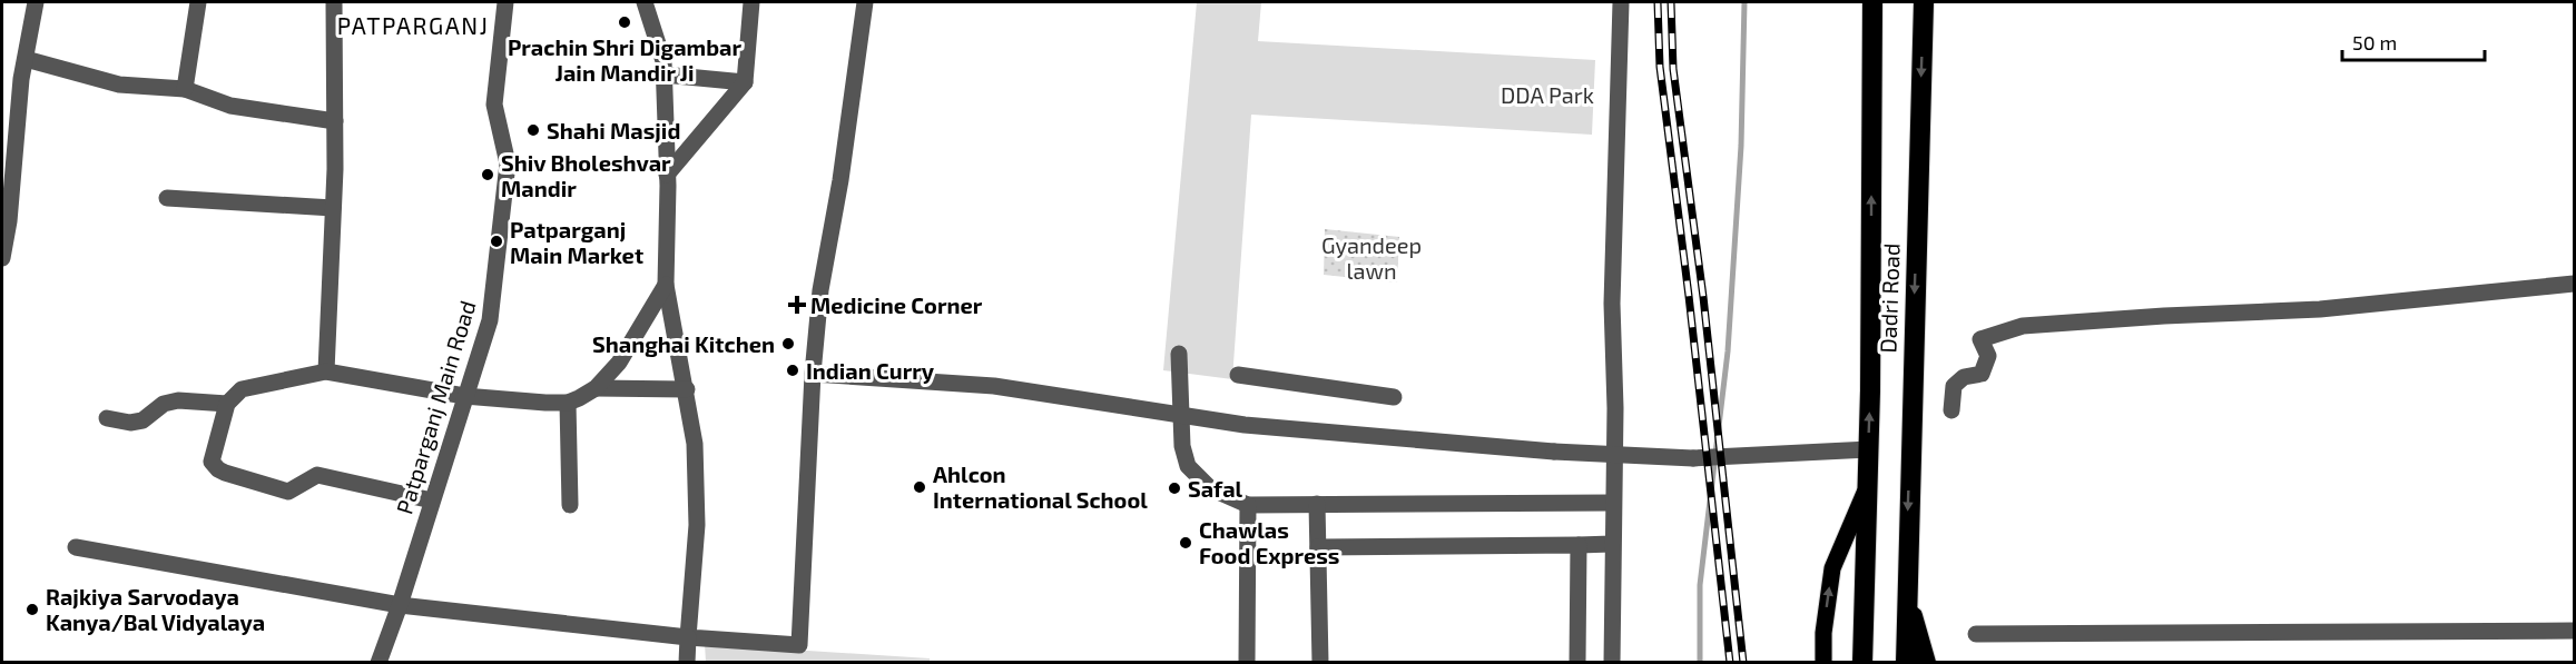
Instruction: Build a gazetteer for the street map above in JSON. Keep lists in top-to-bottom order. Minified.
{"streets":{"highway":["Dadri Road"],"street":["Patparganj Main Road"]},"districts":["PATPARGANJ"],"parks":["DDA Park","Gyandeep lawn"],"places":{"other":["Prachin Shri Digambar Jain Mandir Ji","Shahi Masjid","Shiv Bholeshvar Mandir","Patparganj Main Market","Shanghai Kitchen","Indian Curry","Ahlcon International School","Safal","Chawlas Food Express","Rajkiya Sarvodaya Kanya/Bal Vidyalaya"],"health":["Medicine Corner"]},"scale_bar":"50 m"}
